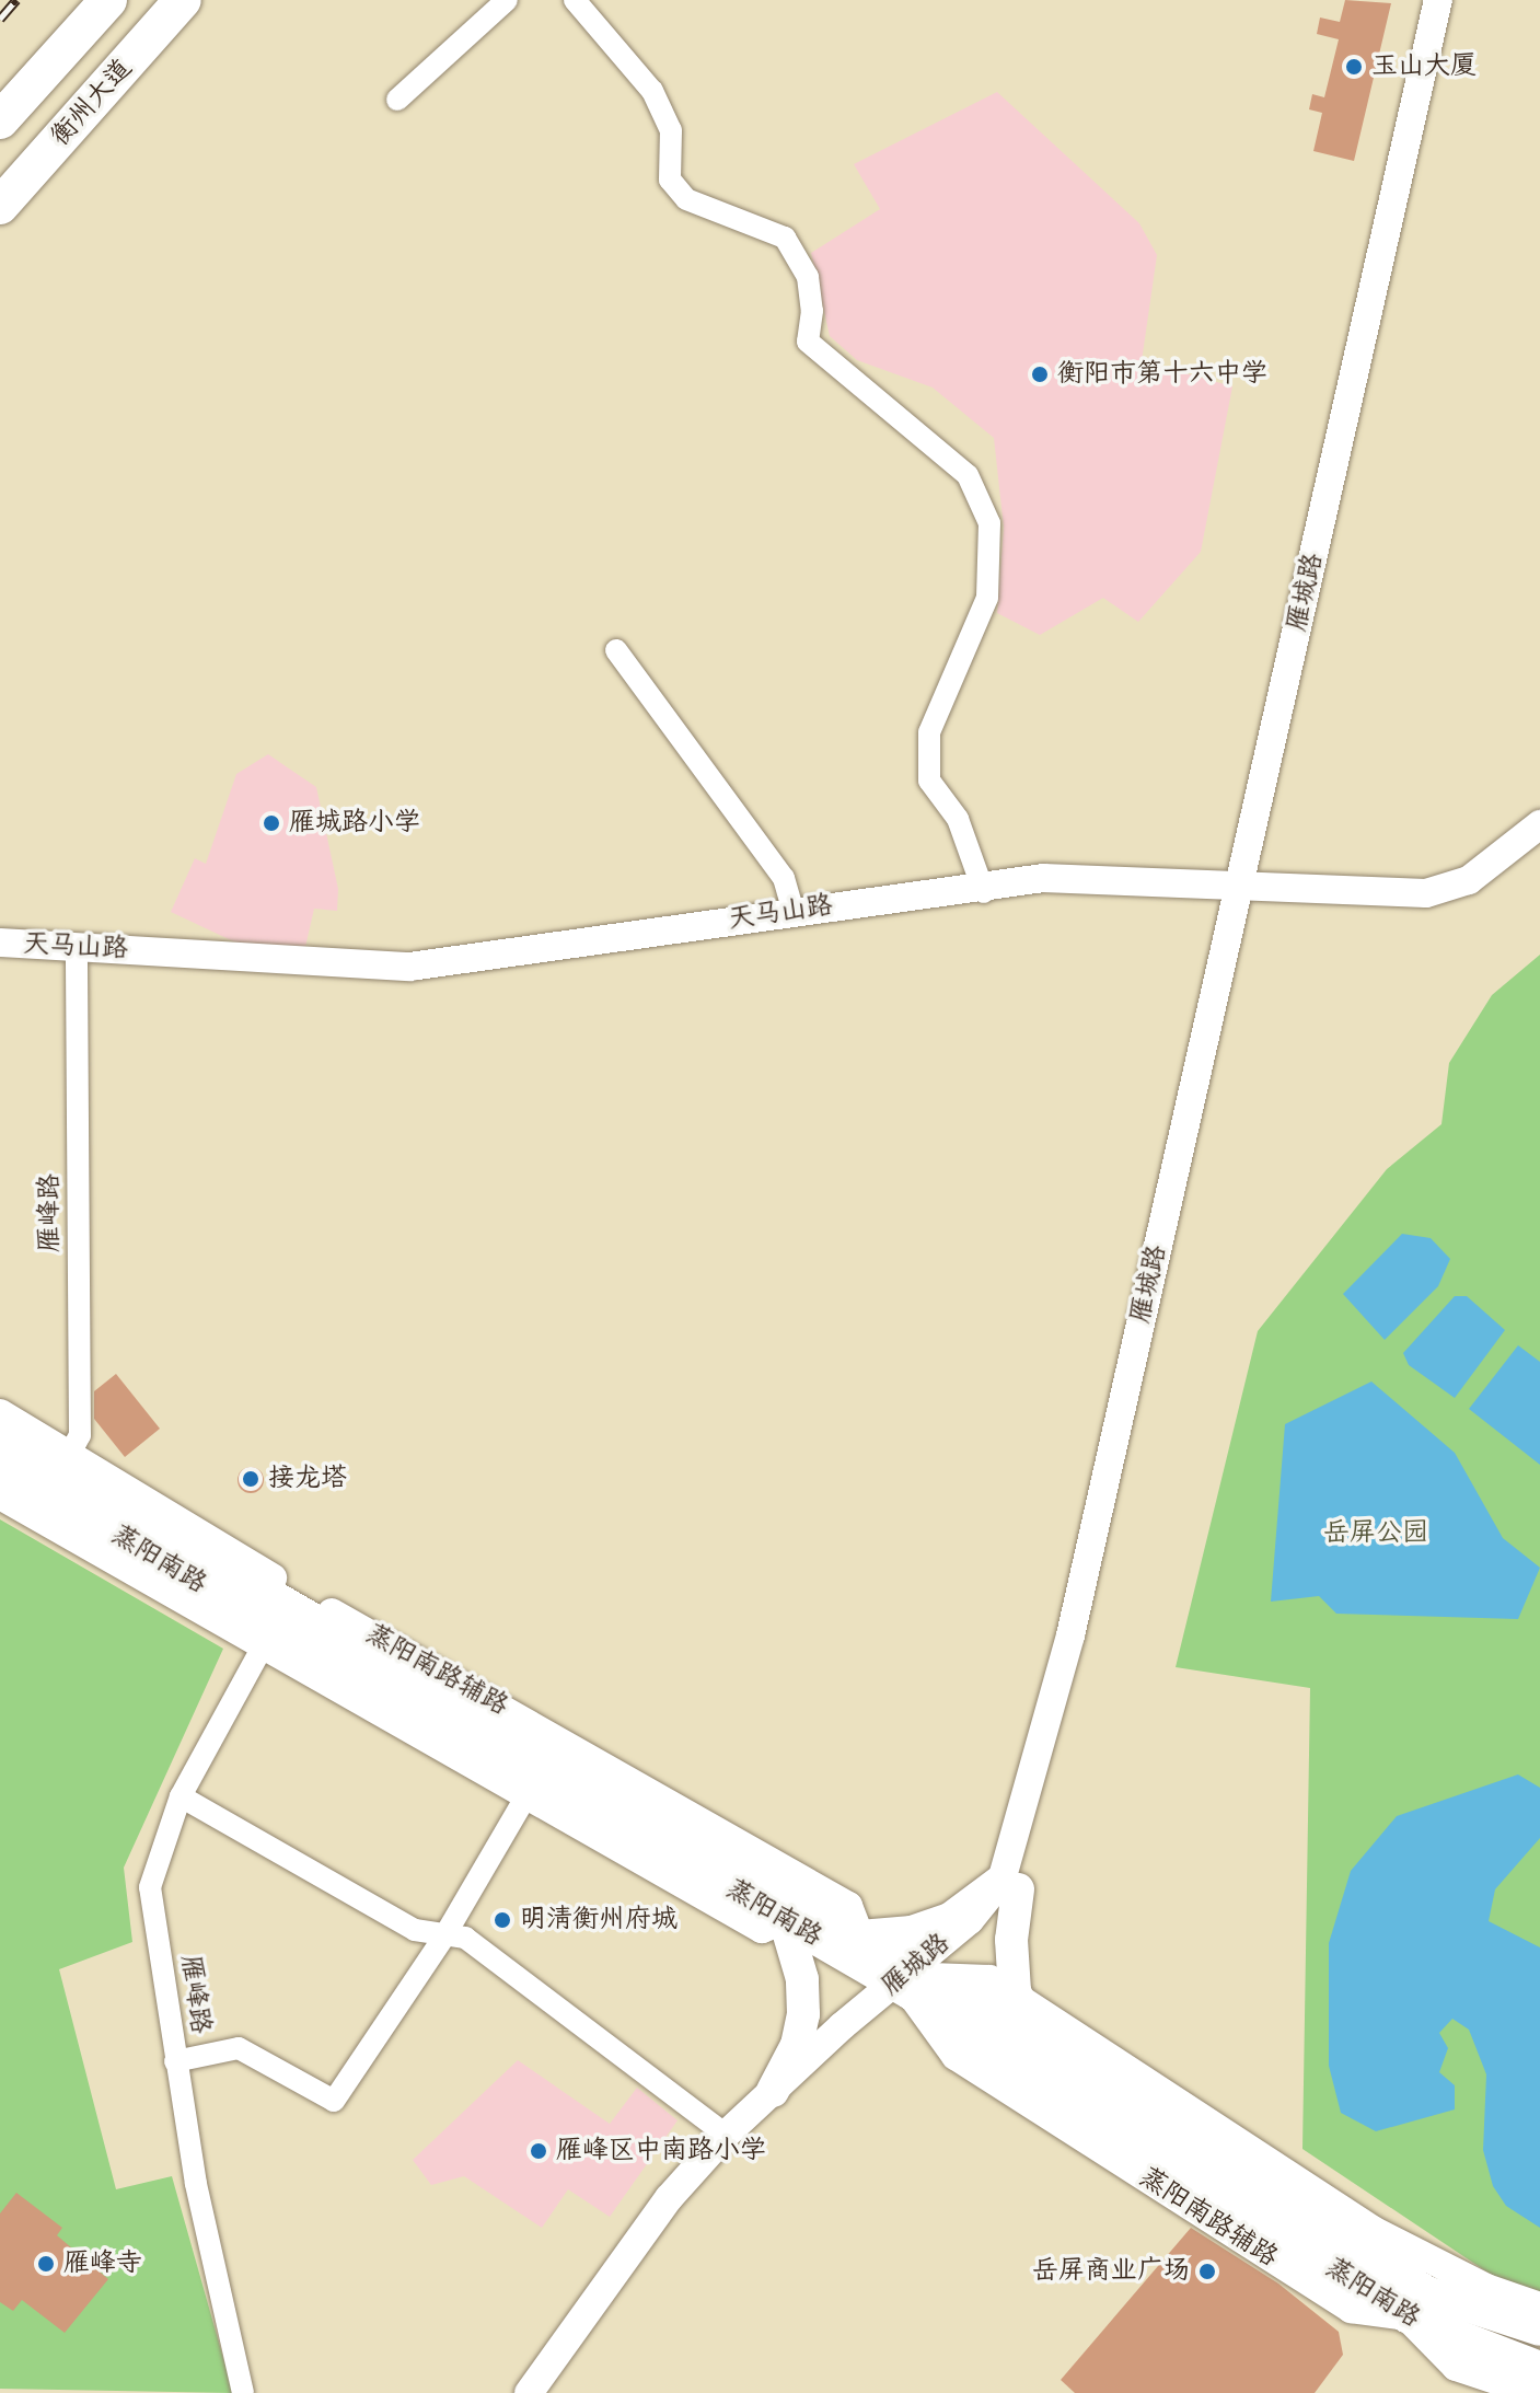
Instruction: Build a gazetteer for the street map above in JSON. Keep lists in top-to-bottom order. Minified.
{"streets":{"highway":["衡州大道"],"main road":["蒸阳南路"],"street":["雁城路","天马山路","雁峰路"]},"crossings":[["雁城路","天马山路"],["雁城路","蒸阳南路"],["天马山路","雁峰路"],["雁峰路","蒸阳南路"]],"parks":["岳屏公园"],"places":["玉山大厦","衡阳市第十六中学","雁城路小学","接龙塔","明清衡州府城","雁峰区中南路小学","雁峰寺","岳屏商业广场"]}
